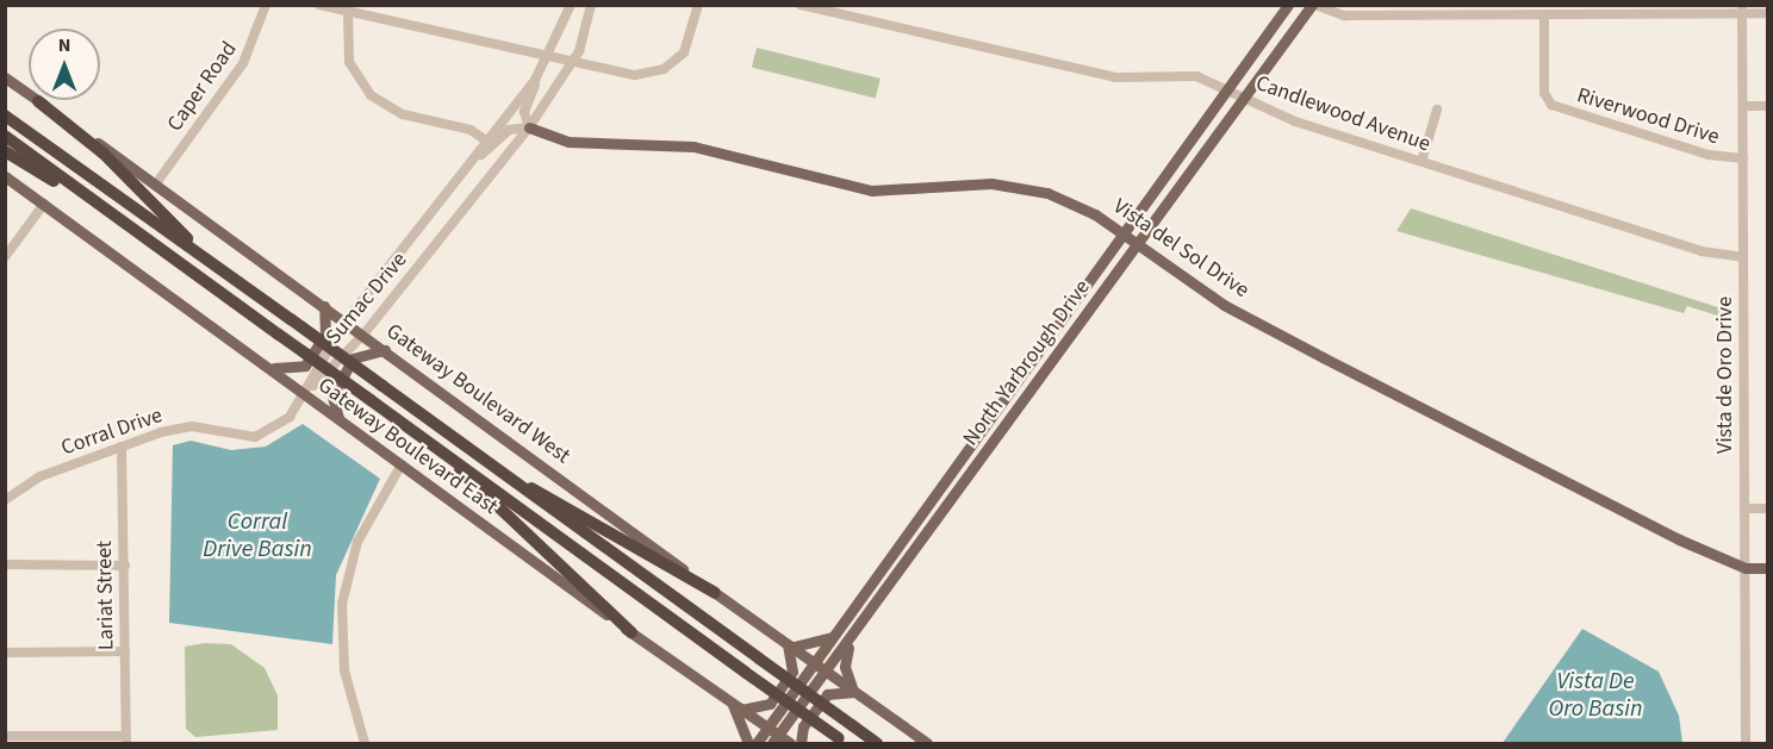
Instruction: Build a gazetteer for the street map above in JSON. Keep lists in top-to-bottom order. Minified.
{"streets":{"main road":["Vista del Sol Drive","North Yarbrough Drive","Gateway Boulevard West","Gateway Boulevard East"],"street":["Caper Road","Candlewood Avenue","Riverwood Drive","Sumac Drive","Vista de Oro Drive","Corral Drive","Lariat Street"]},"crossings":[["Caper Road","Gateway Boulevard West"],["Candlewood Avenue","North Yarbrough Drive"],["Candlewood Avenue","Vista de Oro Drive"],["Riverwood Drive","Vista de Oro Drive"],["Vista del Sol Drive","Sumac Drive"],["Vista del Sol Drive","North Yarbrough Drive"],["Vista del Sol Drive","Vista de Oro Drive"],["Sumac Drive","Gateway Boulevard West"],["Sumac Drive","Corral Drive"],["Sumac Drive","Gateway Boulevard East"],["North Yarbrough Drive","Gateway Boulevard West"],["North Yarbrough Drive","Gateway Boulevard East"],["Corral Drive","Gateway Boulevard East"],["Corral Drive","Lariat Street"]],"water":["Corral Drive Basin","Vista De Oro Basin"],"north":"top"}
